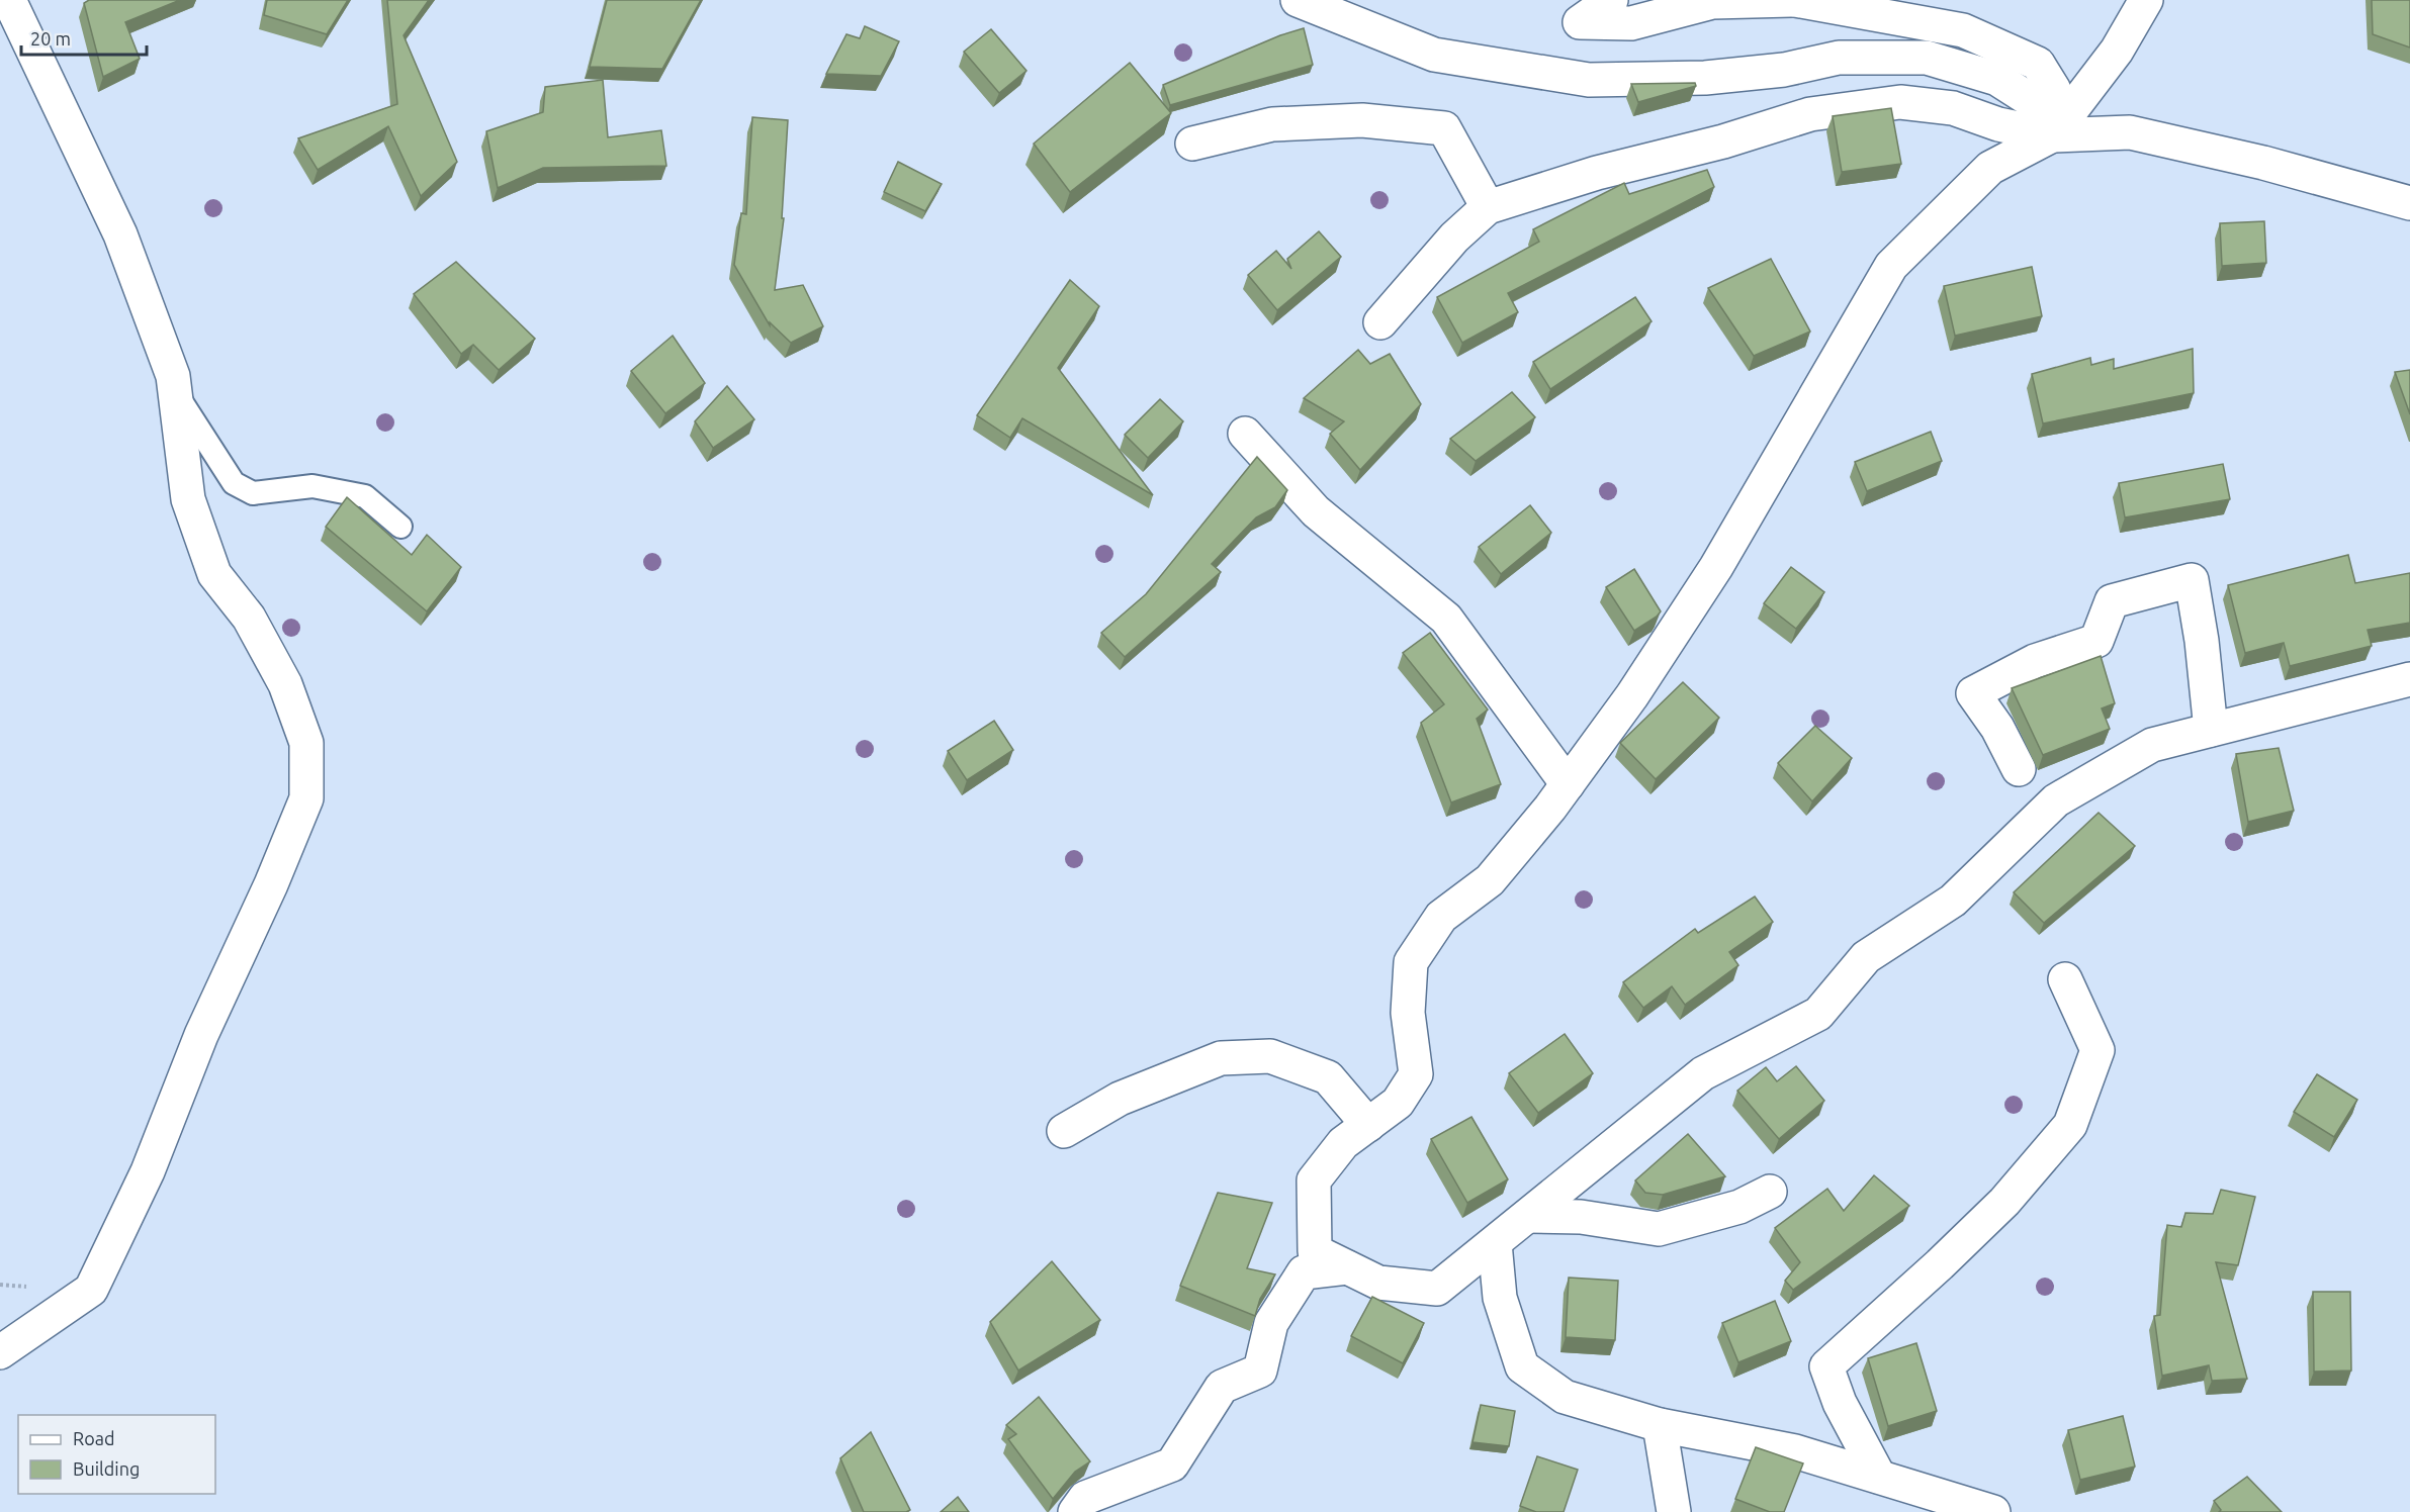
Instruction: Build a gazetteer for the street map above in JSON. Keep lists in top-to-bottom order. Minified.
{"legend":["Road","Building"],"scale_bar":"20 m"}
